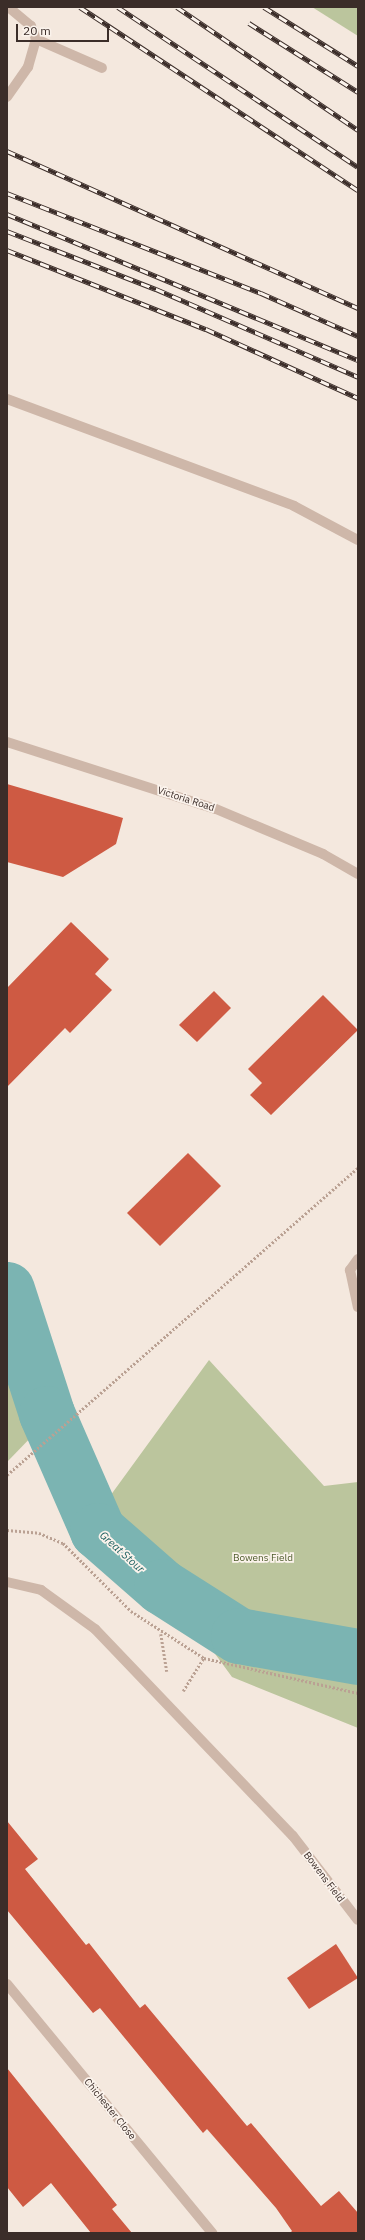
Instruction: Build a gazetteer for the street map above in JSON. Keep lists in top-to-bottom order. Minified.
{"streets":{"street":["Victoria Road","Bowens Field","Chichester Close"]},"water":["Great Stour"],"parks":["Bowens Field"],"scale_bar":"20 m"}
